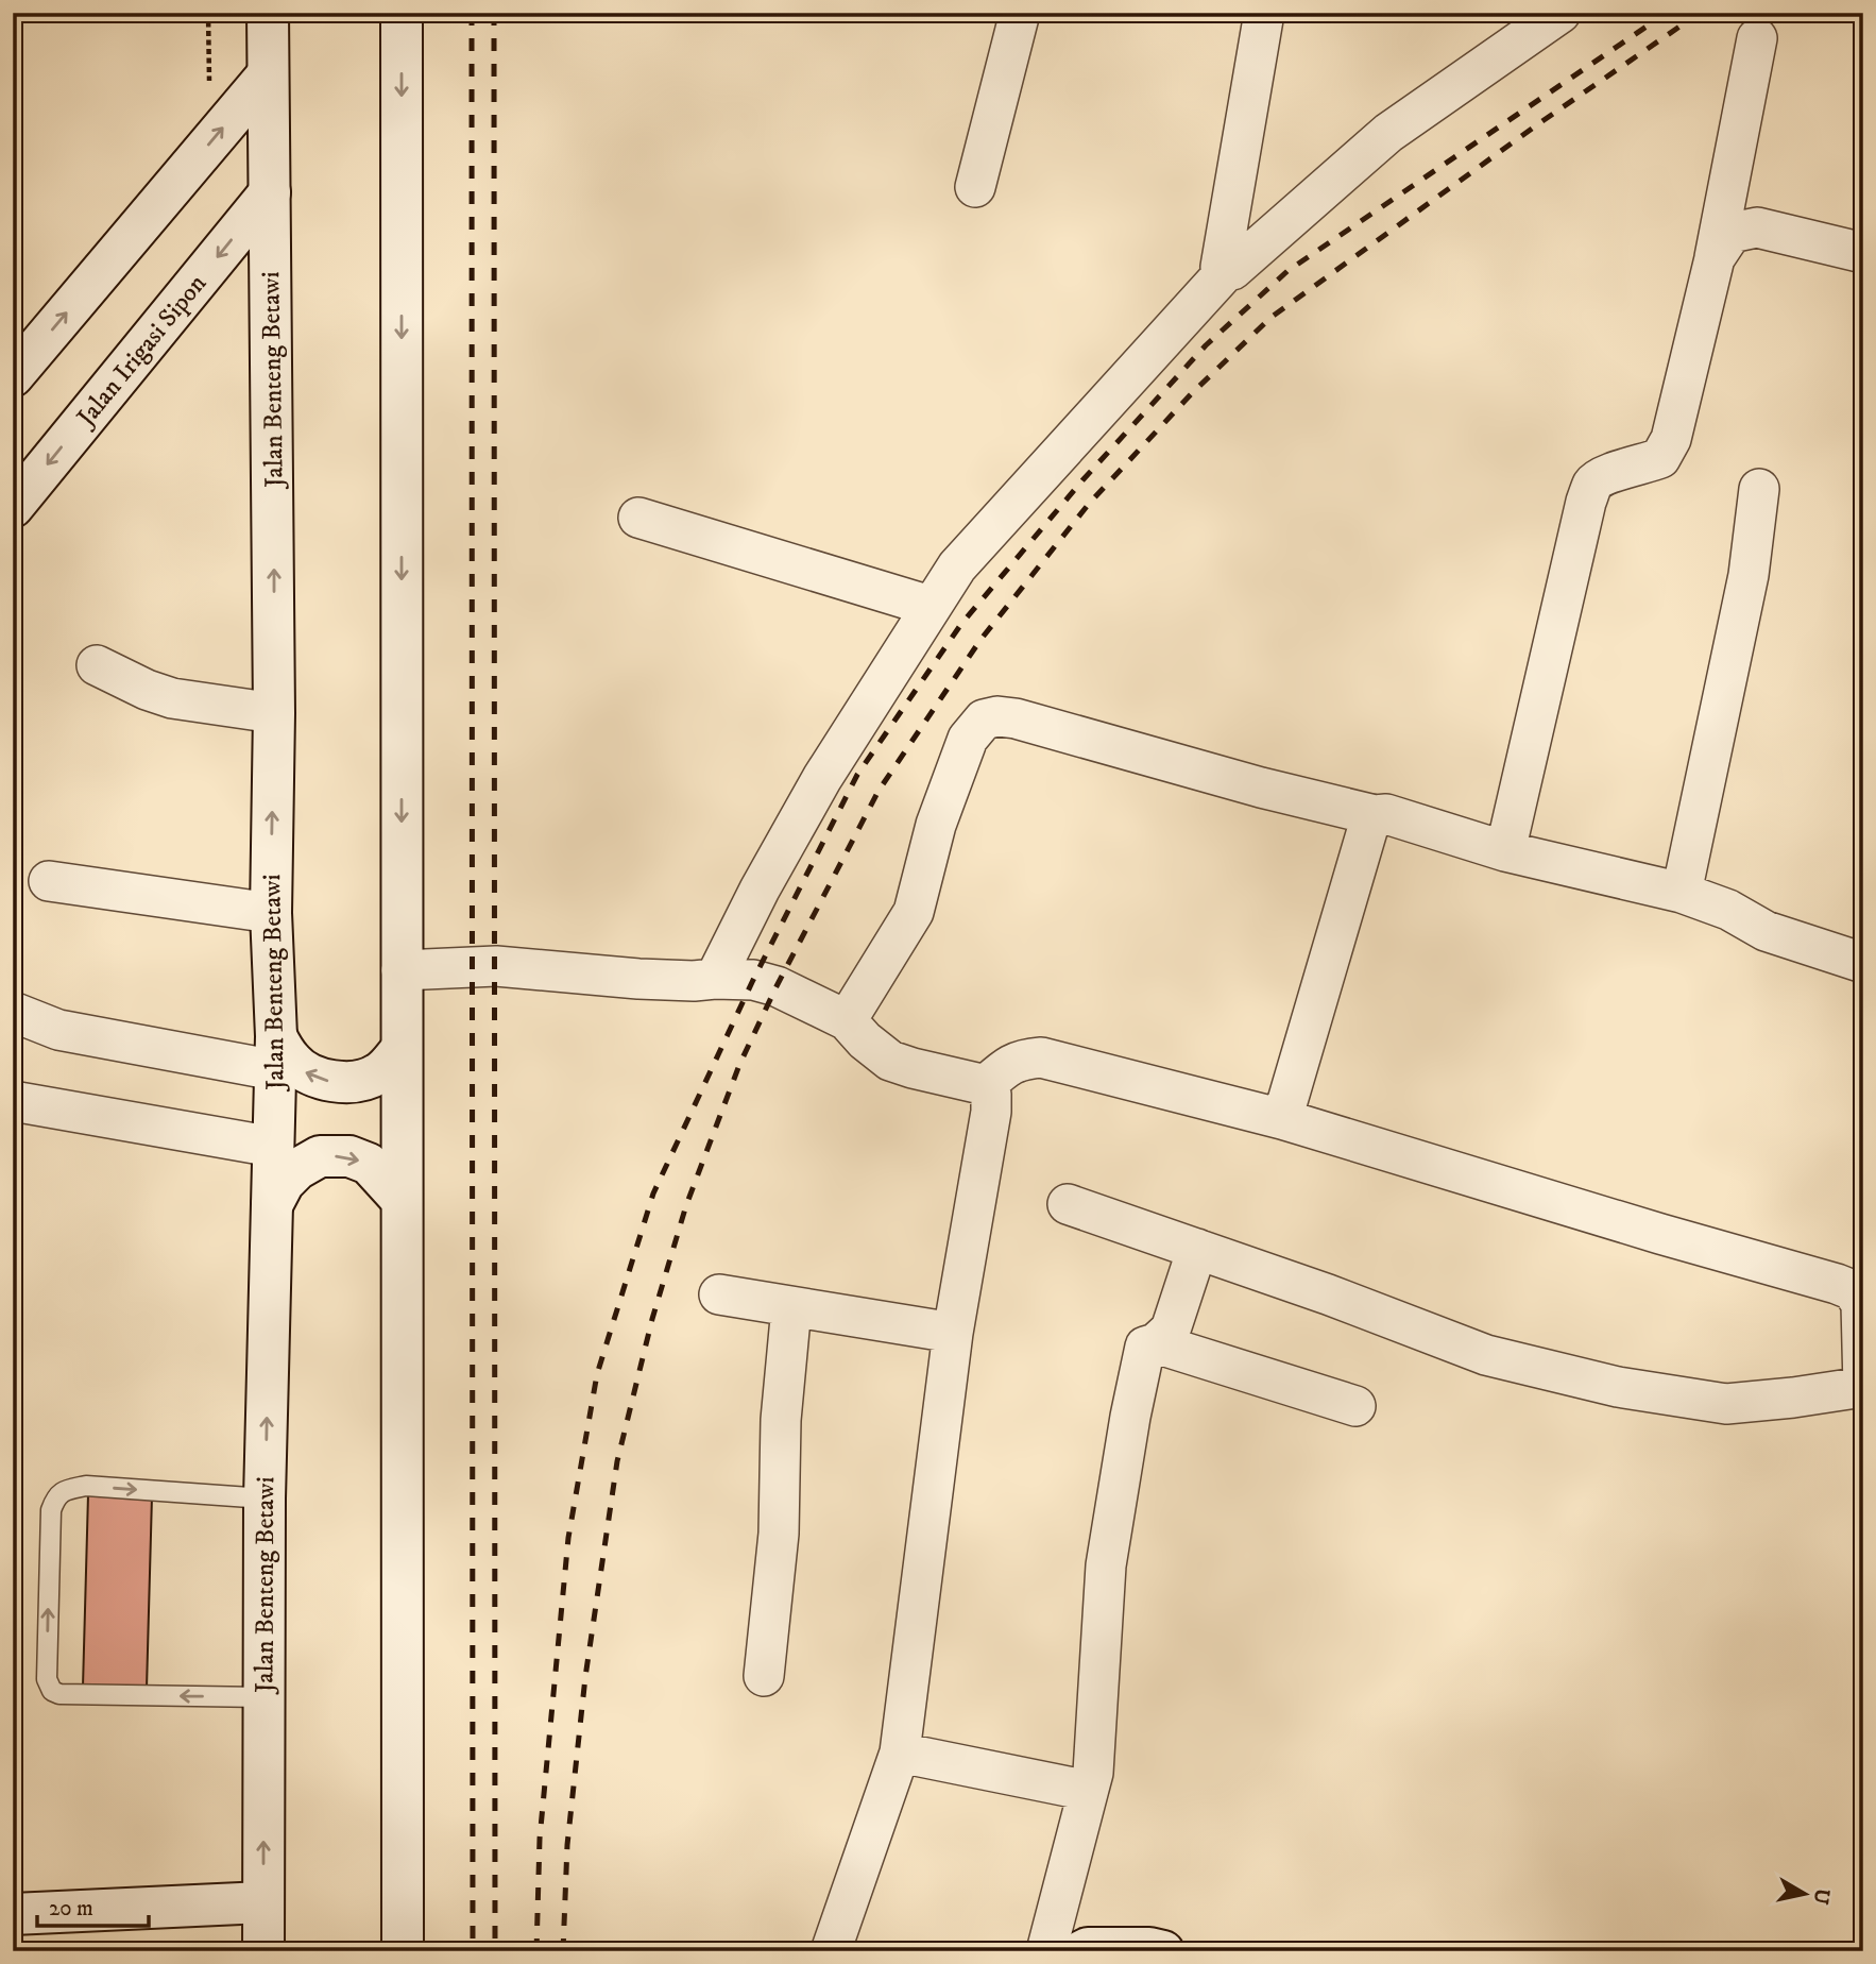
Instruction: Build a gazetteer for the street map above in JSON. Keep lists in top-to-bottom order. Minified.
{"streets":{"main road":["Jalan Irigasi Sipon","Jalan Benteng Betawi"]},"crossings":[["Jalan Irigasi Sipon","Jalan Benteng Betawi"]],"scale_bar":"20 m","north":"right"}
